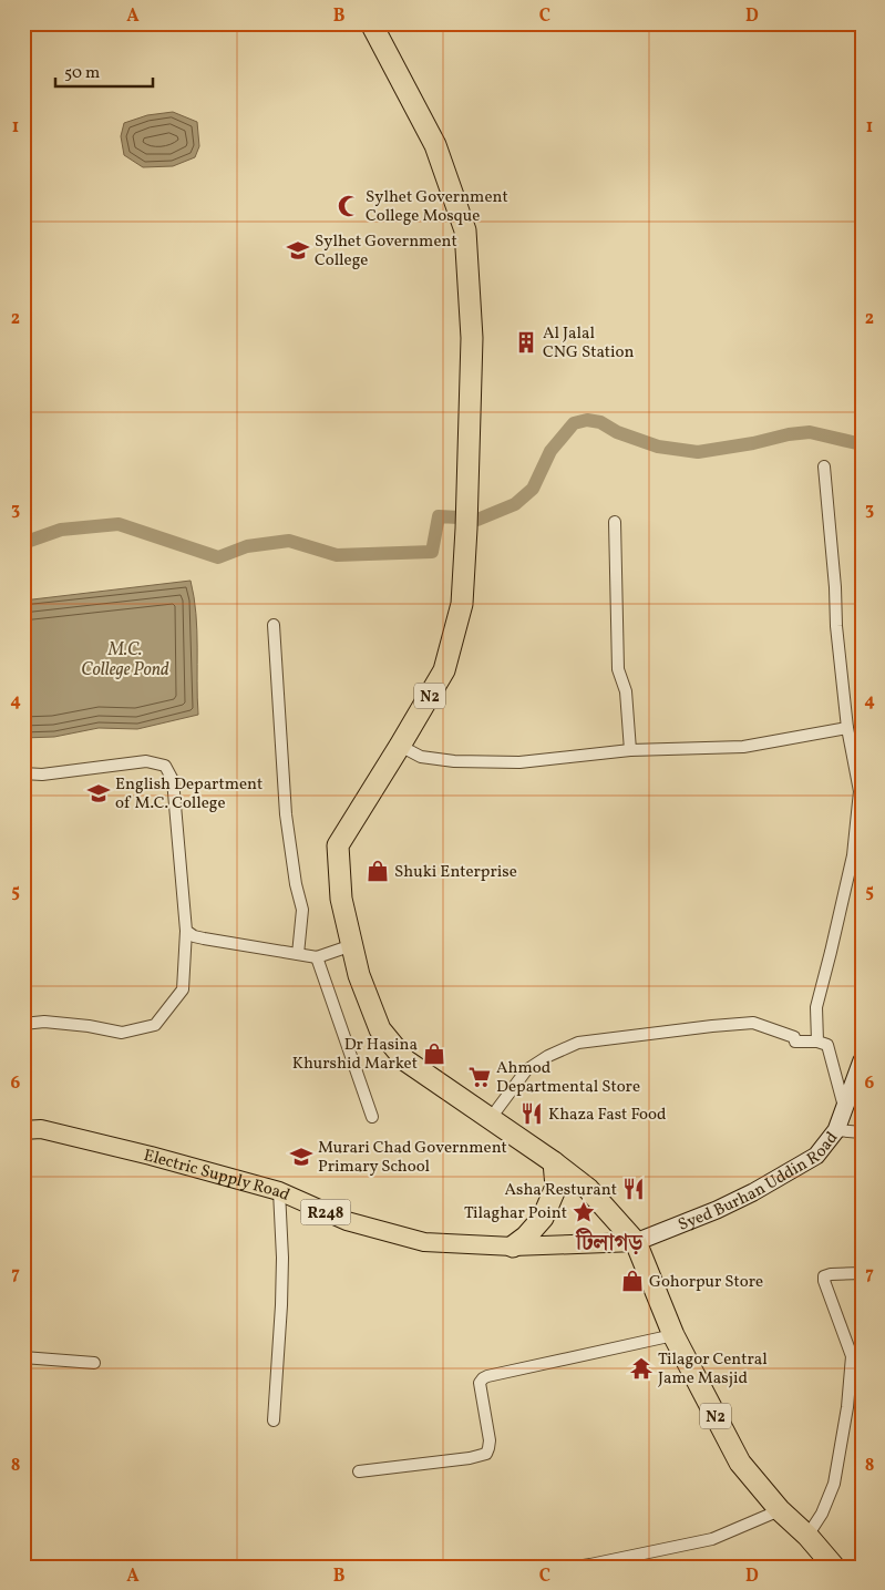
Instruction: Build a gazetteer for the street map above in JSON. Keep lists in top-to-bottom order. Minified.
{"streets":{"highway":["N2"],"main road":["Electric Supply Road","R248"],"street":["Syed Burhan Uddin Road"]},"crossings":[["N2","Electric Supply Road"],["N2","Syed Burhan Uddin Road"],["Electric Supply Road","Syed Burhan Uddin Road"]],"districts":["টিলাগড়"],"water":["M.C. College Pond"],"places":{"mosque":["Sylhet Government College Mosque"],"school or university":["Sylhet Government College","English Department of M.C. College","Murari Chad Government Primary School"],"building":["Al Jalal CNG Station"],"shop":["Shuki Enterprise","Dr Hasina Khurshid Market","Gohorpur Store"],"supermarket":["Ahmod Departmental Store"],"restaurant":["Khaza Fast Food","Asha Resturant"],"place":["Tilaghar Point"],"temple":["Tilagor Central Jame Masjid"]},"scale_bar":"50 m","grid":{"columns":["A","B","C","D"],"rows":["1","2","3","4","5","6","7","8"]}}
